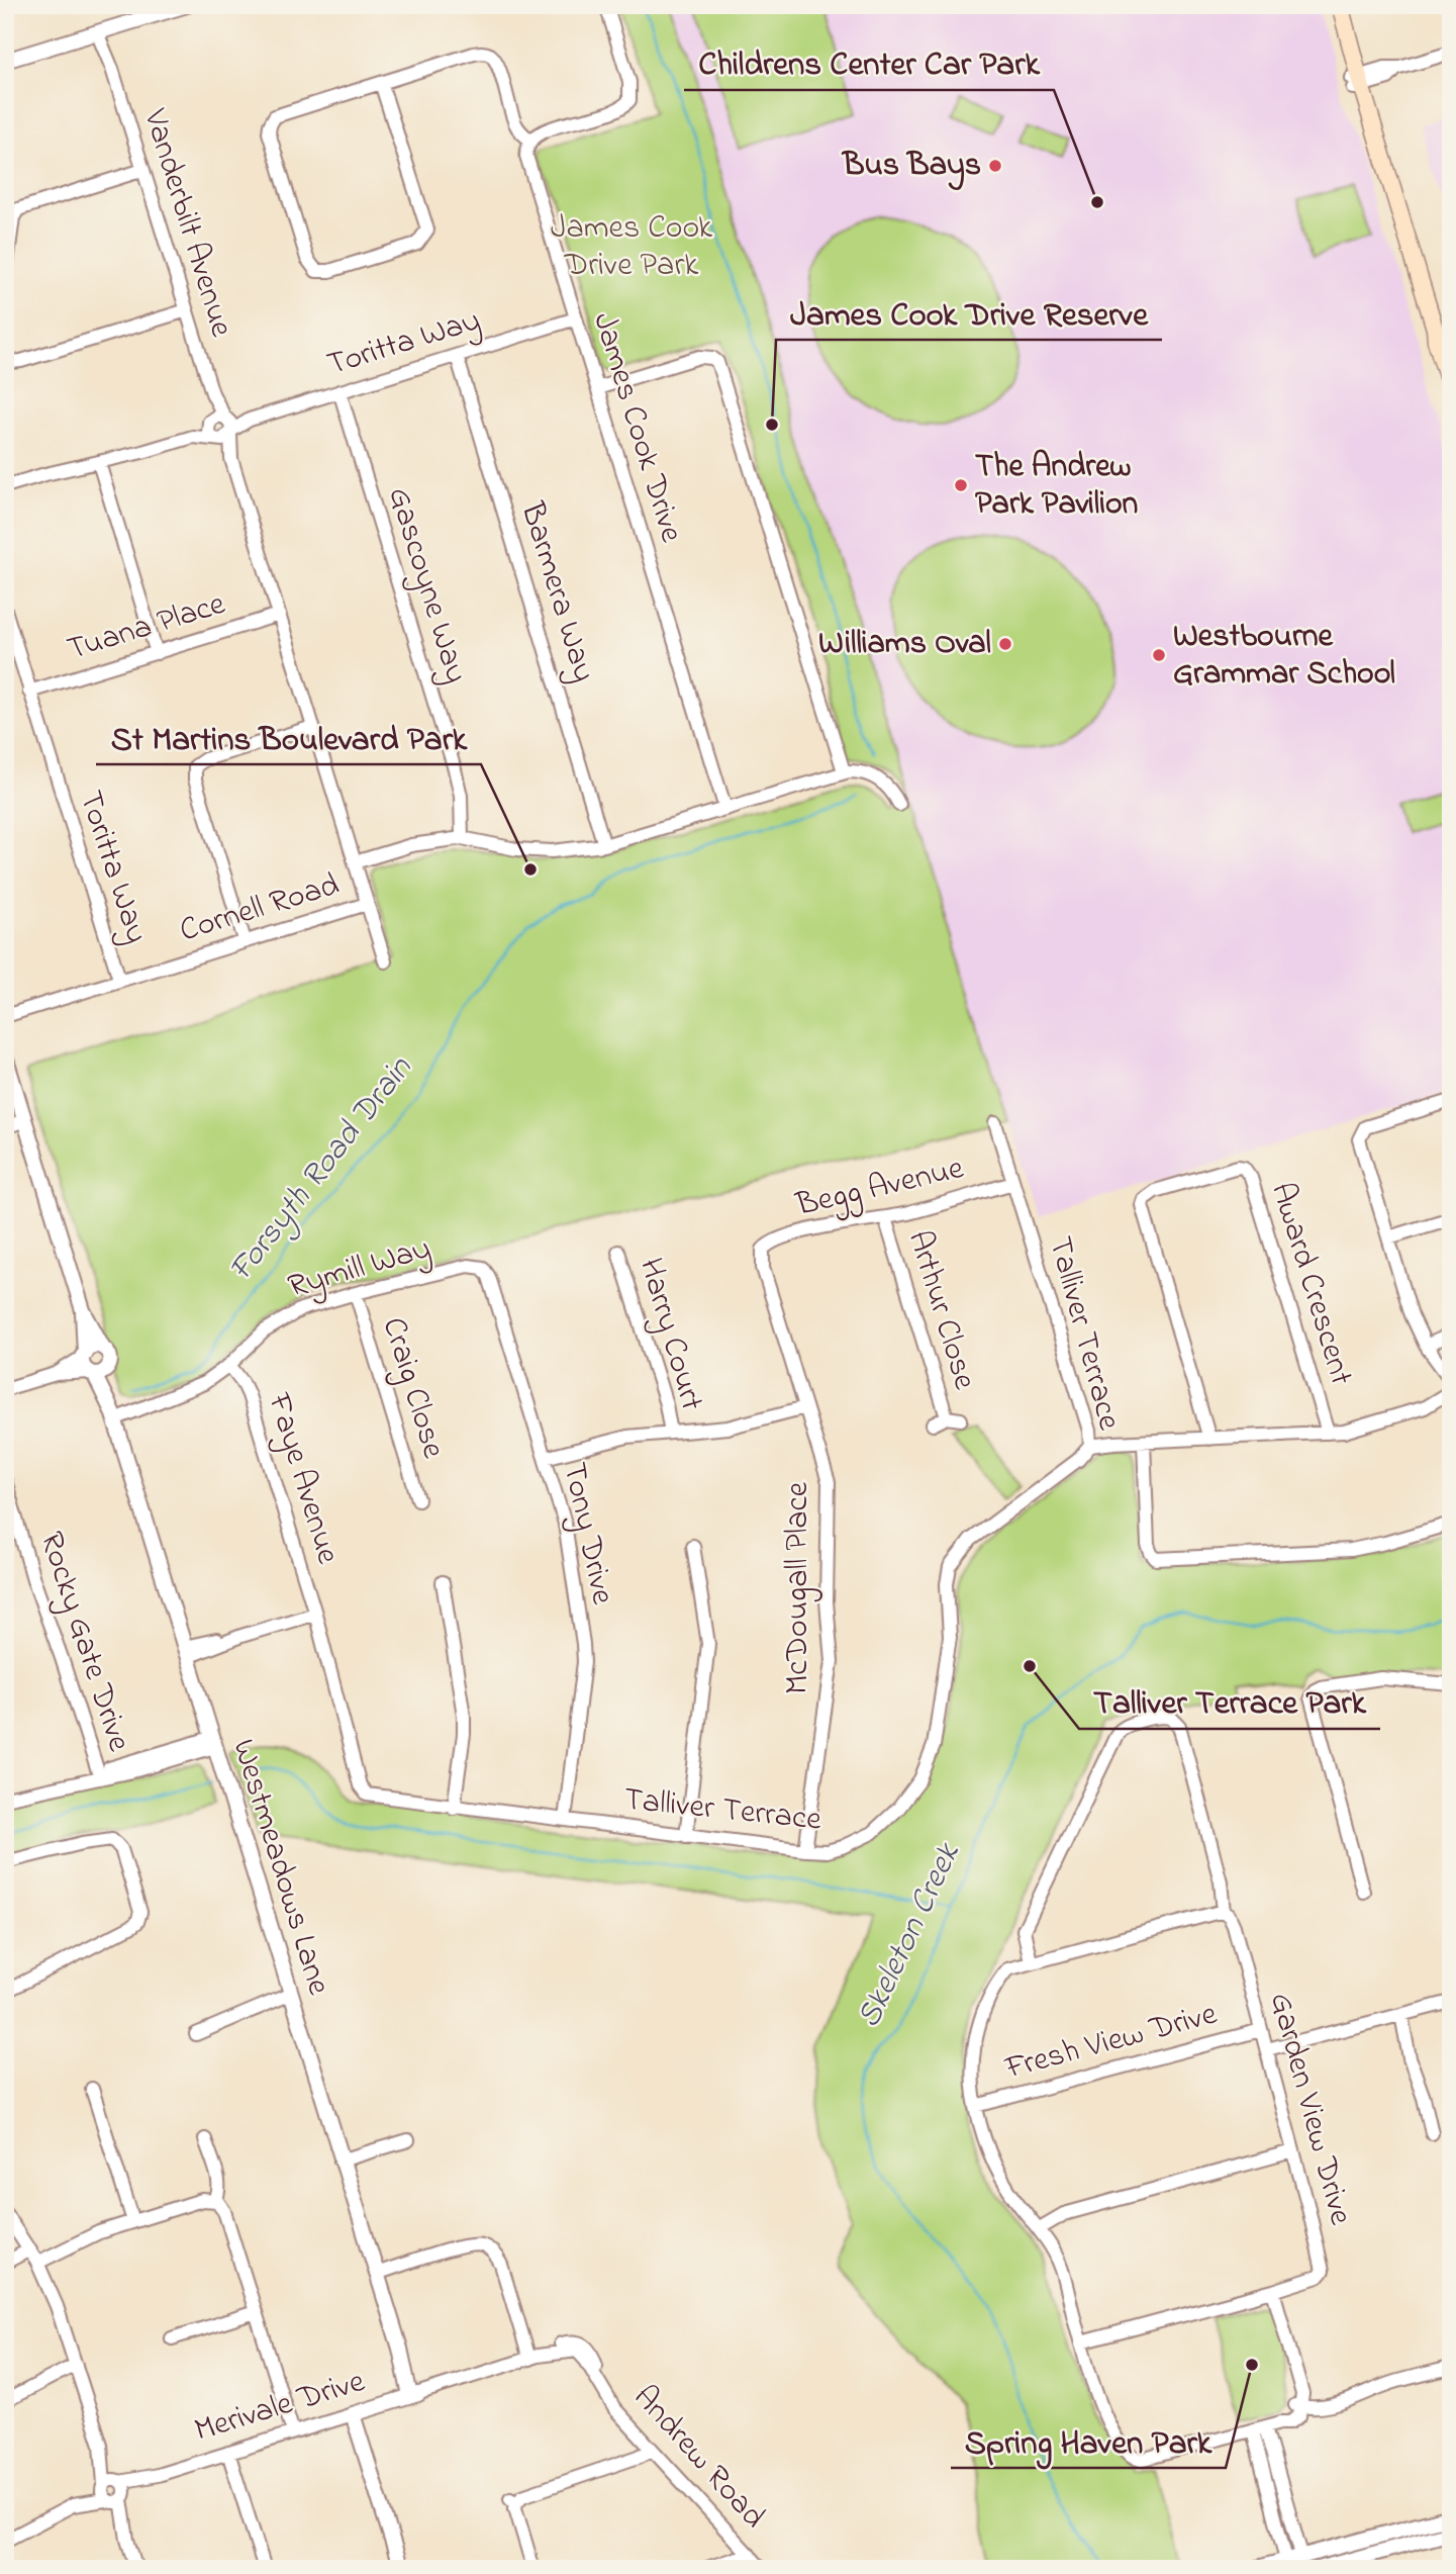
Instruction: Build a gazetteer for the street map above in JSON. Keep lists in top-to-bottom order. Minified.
{"streets":{"street":["Vanderbilt Avenue","Toritta Way","James Cook Drive","Gascoyne Way","Barmera Way","Tuana Place","Cornell Road","Begg Avenue","Rymill Way","Award Crescent","Arthur Close","Talliver Terrace","Harry Court","Craig Close","Faye Avenue","Tony Drive","McDougall Place","Rocky Gate Drive","Westmeadows Lane","Fresh View Drive","Garden View Drive","Merivale Drive","Andrew Road"]},"crossings":[["Vanderbilt Avenue","Toritta Way"],["Vanderbilt Avenue","Tuana Place"],["Vanderbilt Avenue","Cornell Road"],["Toritta Way","James Cook Drive"],["Toritta Way","Gascoyne Way"],["Toritta Way","Barmera Way"],["Toritta Way","Tuana Place"],["Toritta Way","Cornell Road"],["Begg Avenue","Arthur Close"],["Begg Avenue","Talliver Terrace"],["Begg Avenue","McDougall Place"],["Rymill Way","Craig Close"],["Rymill Way","Faye Avenue"],["Rymill Way","Tony Drive"],["Rymill Way","Westmeadows Lane"],["Talliver Terrace","Faye Avenue"],["Talliver Terrace","Tony Drive"],["Talliver Terrace","McDougall Place"],["Westmeadows Lane","Merivale Drive"],["Fresh View Drive","Garden View Drive"]],"water":["Forsyth Road Drain","Skeleton Creek"],"parks":["James Cook Drive Park"],"places":["Bus Bays","Childrens Center Car Park","James Cook Drive Reserve","The Andrew Park Pavilion","Williams Oval","Westbourne Grammar School","St Martins Boulevard Park","Talliver Terrace Park","Spring Haven Park"]}
